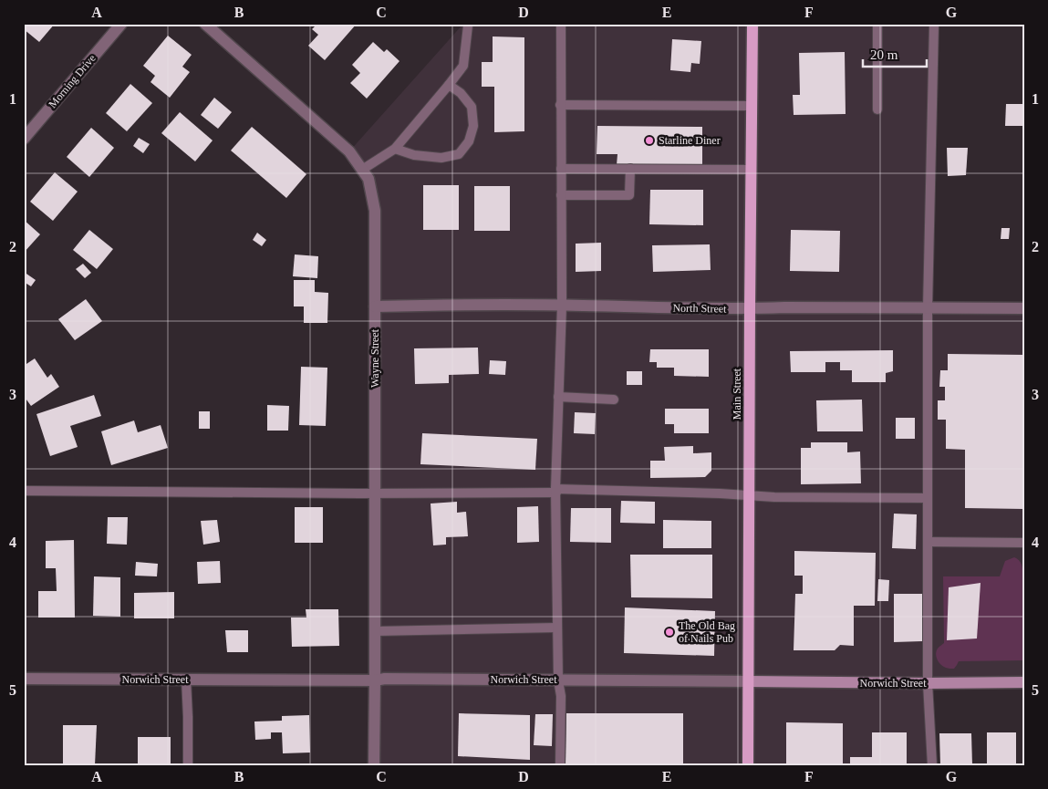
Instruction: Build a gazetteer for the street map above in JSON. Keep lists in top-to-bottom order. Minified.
{"streets":{"main road":["Main Street","Norwich Street"],"street":["Morning Drive","North Street","Wayne Street"]},"crossings":[["North Street","Wayne Street"],["North Street","Main Street"],["Wayne Street","Norwich Street"],["Main Street","Norwich Street"]],"places":["Starline Diner","The Old Bag of Nails Pub"],"scale_bar":"20 m","grid":{"columns":["A","B","C","D","E","F","G"],"rows":["1","2","3","4","5"]}}
